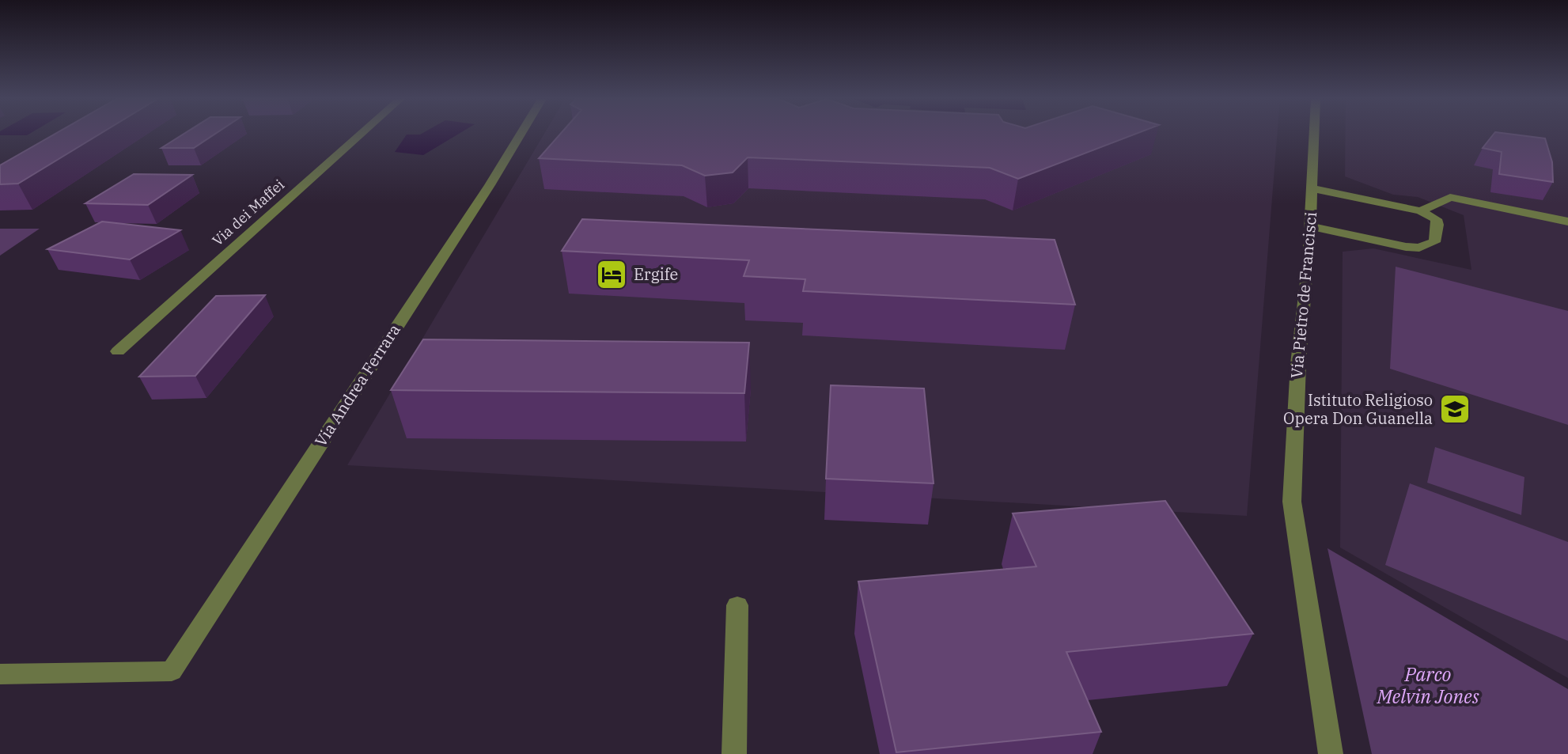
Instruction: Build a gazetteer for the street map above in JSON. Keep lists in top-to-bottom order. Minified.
{"streets":{"street":["Via dei Maffei","Via Pietro de Francisci","Via Andrea Ferrara"]},"parks":["Parco Melvin Jones"],"places":{"hotel":["Ergife"],"school or university":["Istituto Religioso Opera Don Guanella"]}}
